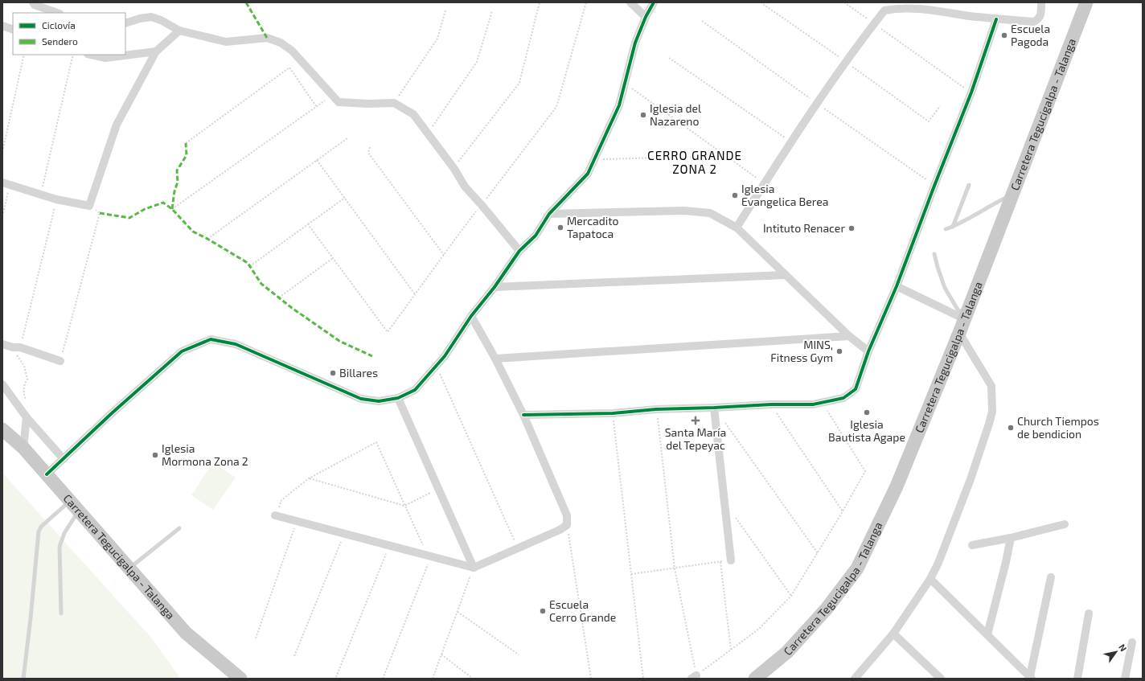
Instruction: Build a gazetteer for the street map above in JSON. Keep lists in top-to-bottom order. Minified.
{"streets":{"main road":["Carretera Tegucigalpa - Talanga"]},"districts":["CERRO GRANDE ZONA 2"],"places":{"other":["Escuela Pagoda","Iglesia del Nazareno","Iglesia Evangelica Berea","Mercadito Tapatoca","Intituto Renacer","MINS, Fitness Gym","Billares","Iglesia Bautista Agape","Church Tiempos de bendicion","Iglesia Mormona Zona 2","Escuela Cerro Grande"],"health":["Santa María del Tepeyac"]},"legend":["Ciclovía","Sendero"],"north":"top right"}
